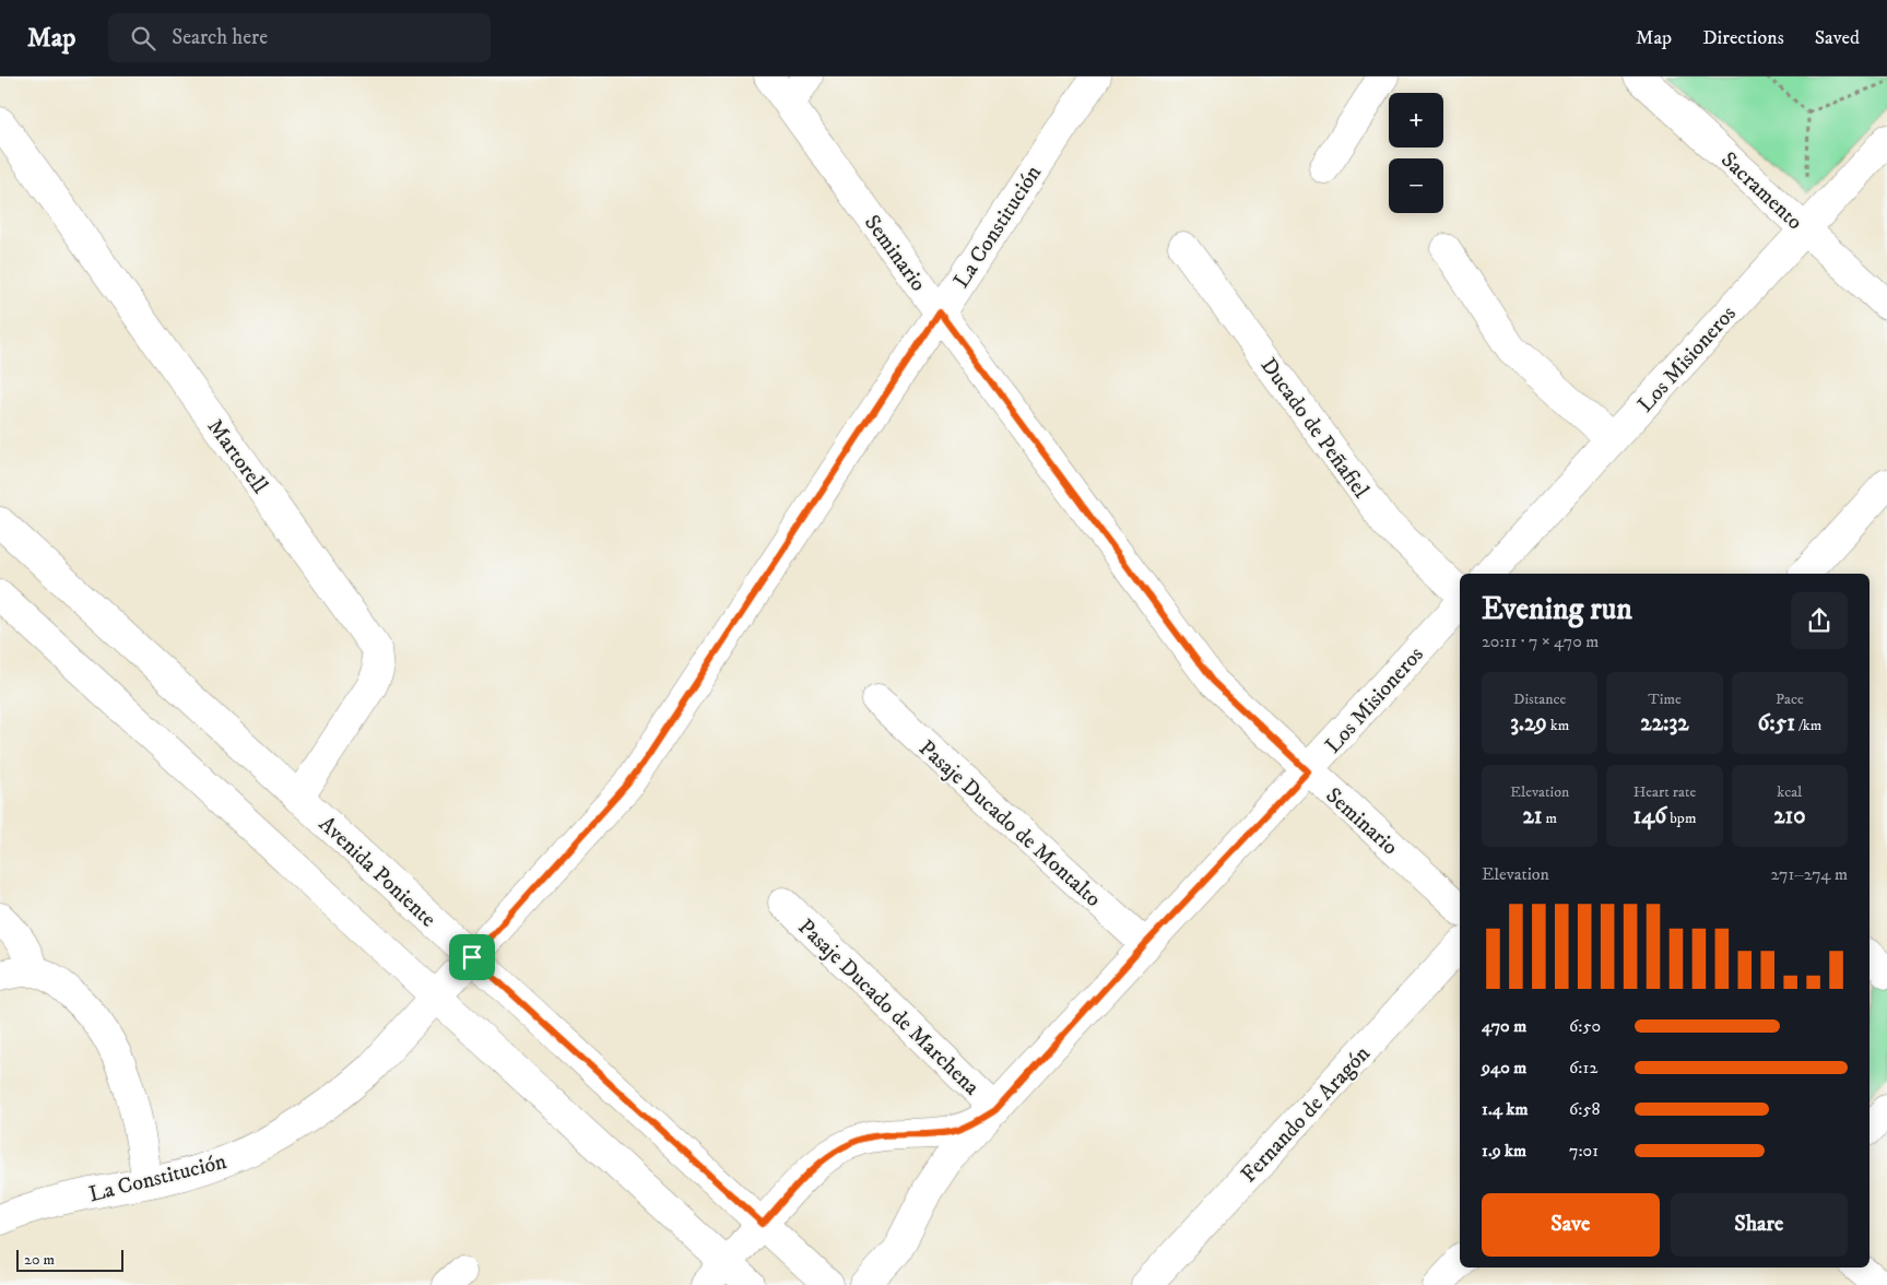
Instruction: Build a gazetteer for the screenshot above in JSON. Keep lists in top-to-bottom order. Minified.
{"streets":{"street":["Sacramento","La Constitución","Seminario","Los Misioneros","Ducado de Peñafiel","Martorell","Pasaje Ducado de Montalto","Avenida Poniente","Pasaje Ducado de Marchena","Fernando de Aragón"]},"crossings":[["Sacramento","Los Misioneros"],["La Constitución","Seminario"],["La Constitución","Avenida Poniente"],["Seminario","Los Misioneros"],["Los Misioneros","Pasaje Ducado de Montalto"],["Los Misioneros","Avenida Poniente"],["Los Misioneros","Pasaje Ducado de Marchena"],["Martorell","Avenida Poniente"]],"scale_bar":"20 m","page":{"header":"Map","search":"Search here","nav":["Map","Directions","Saved"],"map_buttons":["+","−"],"heading":["Evening run","20:11 · 7 × 470 m"],"stats":[["Distance","3.29 km"],["Time","22:32"],["Pace","6:51 /km"],["Elevation","21 m"],["Heart rate","146 bpm"],["kcal","210"]],"chart":["Elevation","271–274 m"],"list":[{"name":"470 m","note":"6:50"},{"name":"940 m","note":"6:12"},{"name":"1.4 km","note":"6:58"},{"name":"1.9 km","note":"7:01"}],"buttons":["Save","Share"],"scale":"20 m"}}
